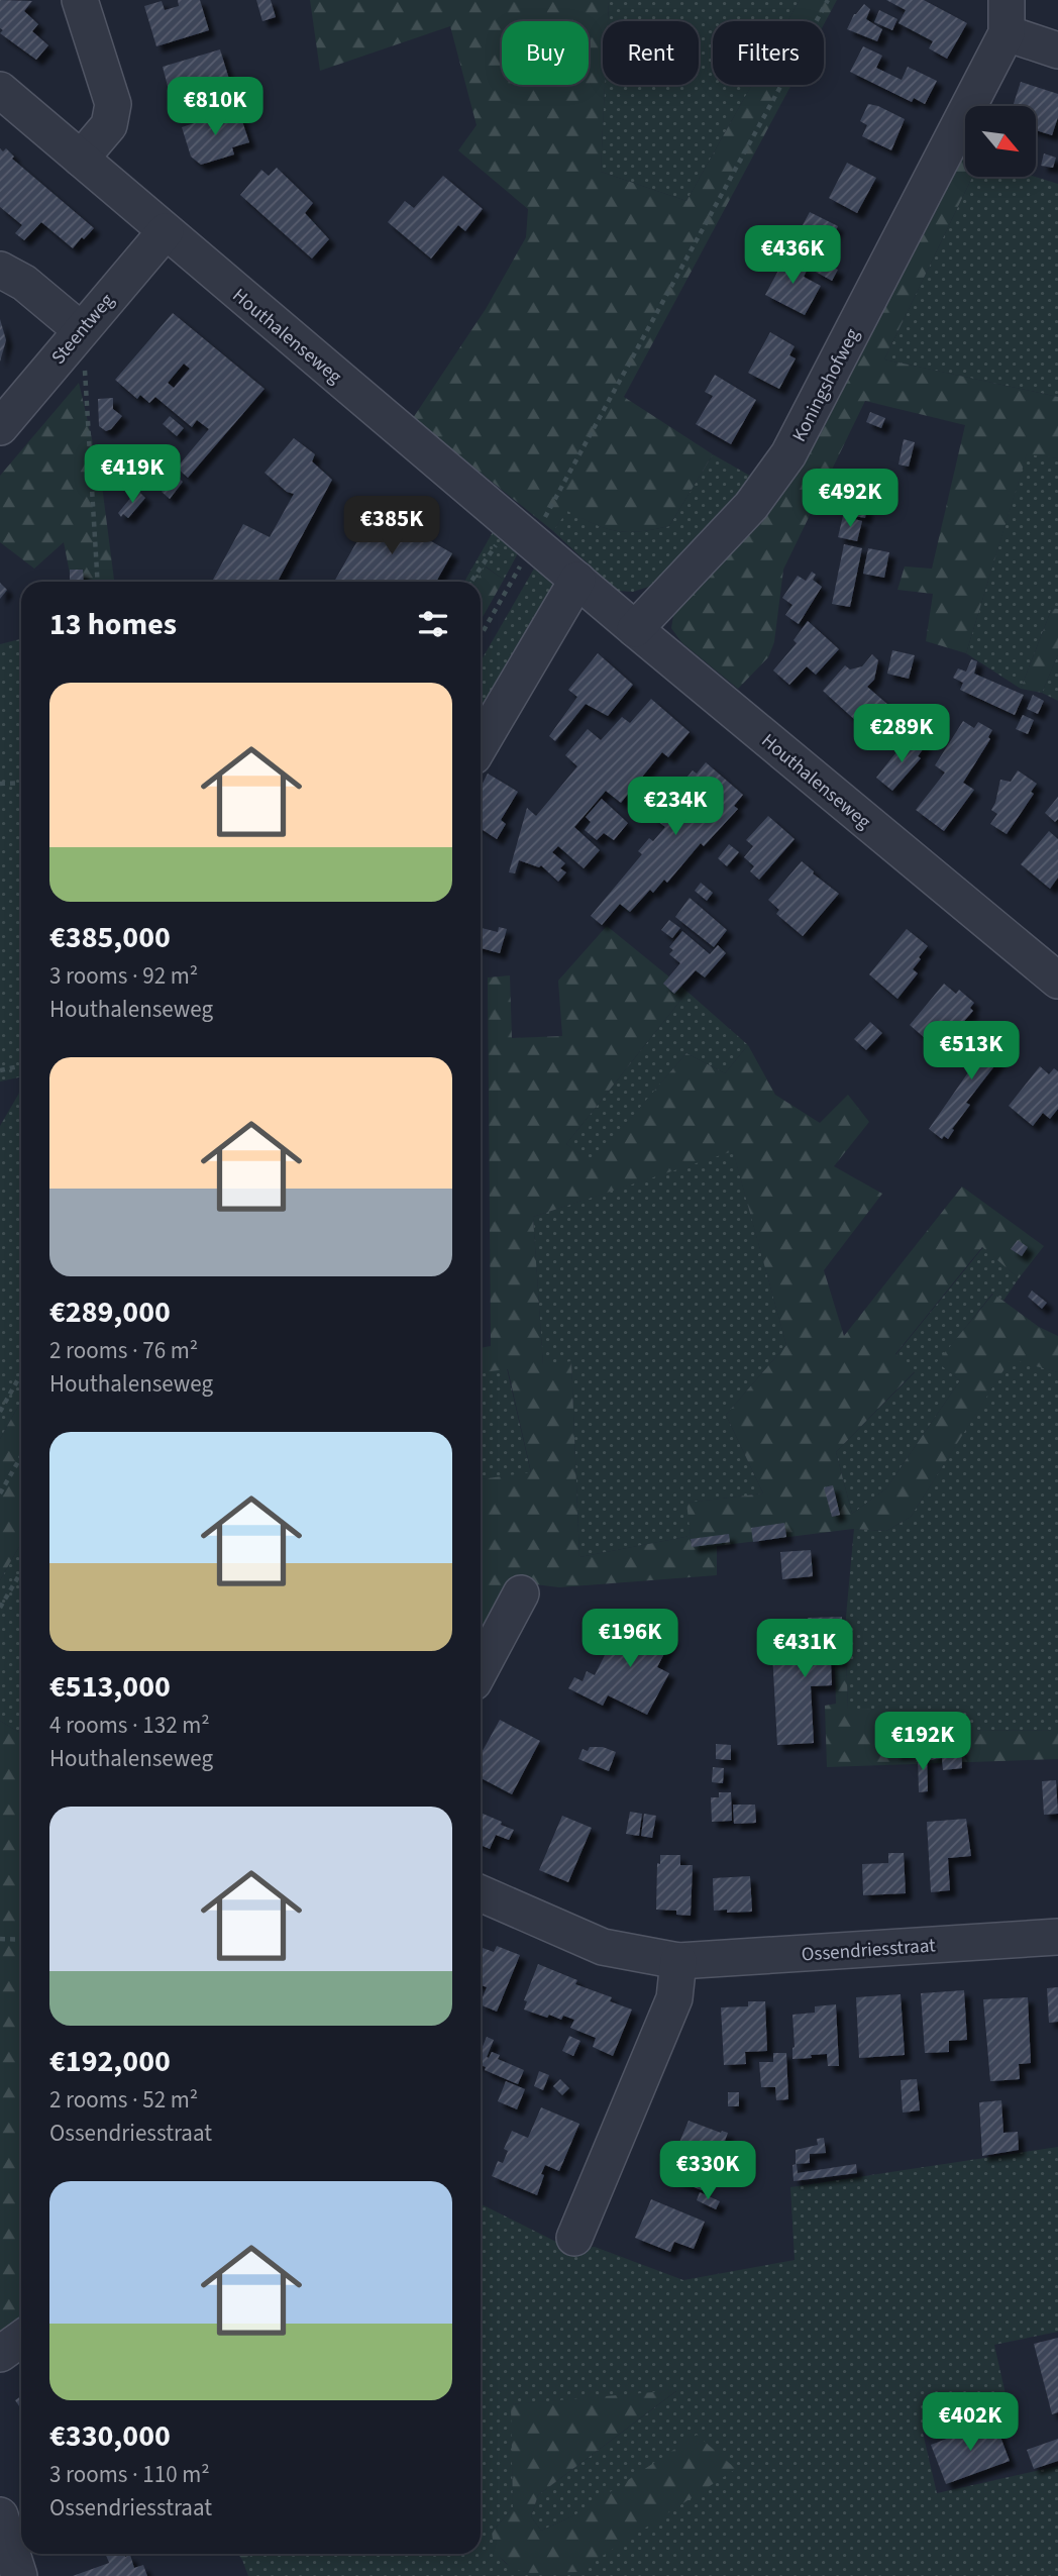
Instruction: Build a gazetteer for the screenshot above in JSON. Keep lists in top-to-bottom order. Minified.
{"streets":{"street":["Steentweg","Houthalenseweg","Koningshofweg","Ossendriesstraat"]},"crossings":[["Steentweg","Houthalenseweg"],["Houthalenseweg","Koningshofweg"]],"north":"bottom right","page":{"chip":["Buy","Rent","Filters"],"price":["€810K","€436K","€419K","€492K","€385K","€289K","€234K","€513K","€196K","€431K","€192K","€330K","€402K"],"heading":"13 homes","list":[{"name":"€385,000","note":"3 rooms · 92 m² · Houthalenseweg"},{"name":"€289,000","note":"2 rooms · 76 m² · Houthalenseweg"},{"name":"€513,000","note":"4 rooms · 132 m² · Houthalenseweg"},{"name":"€192,000","note":"2 rooms · 52 m² · Ossendriesstraat"},{"name":"€330,000","note":"3 rooms · 110 m² · Ossendriesstraat"}]}}
